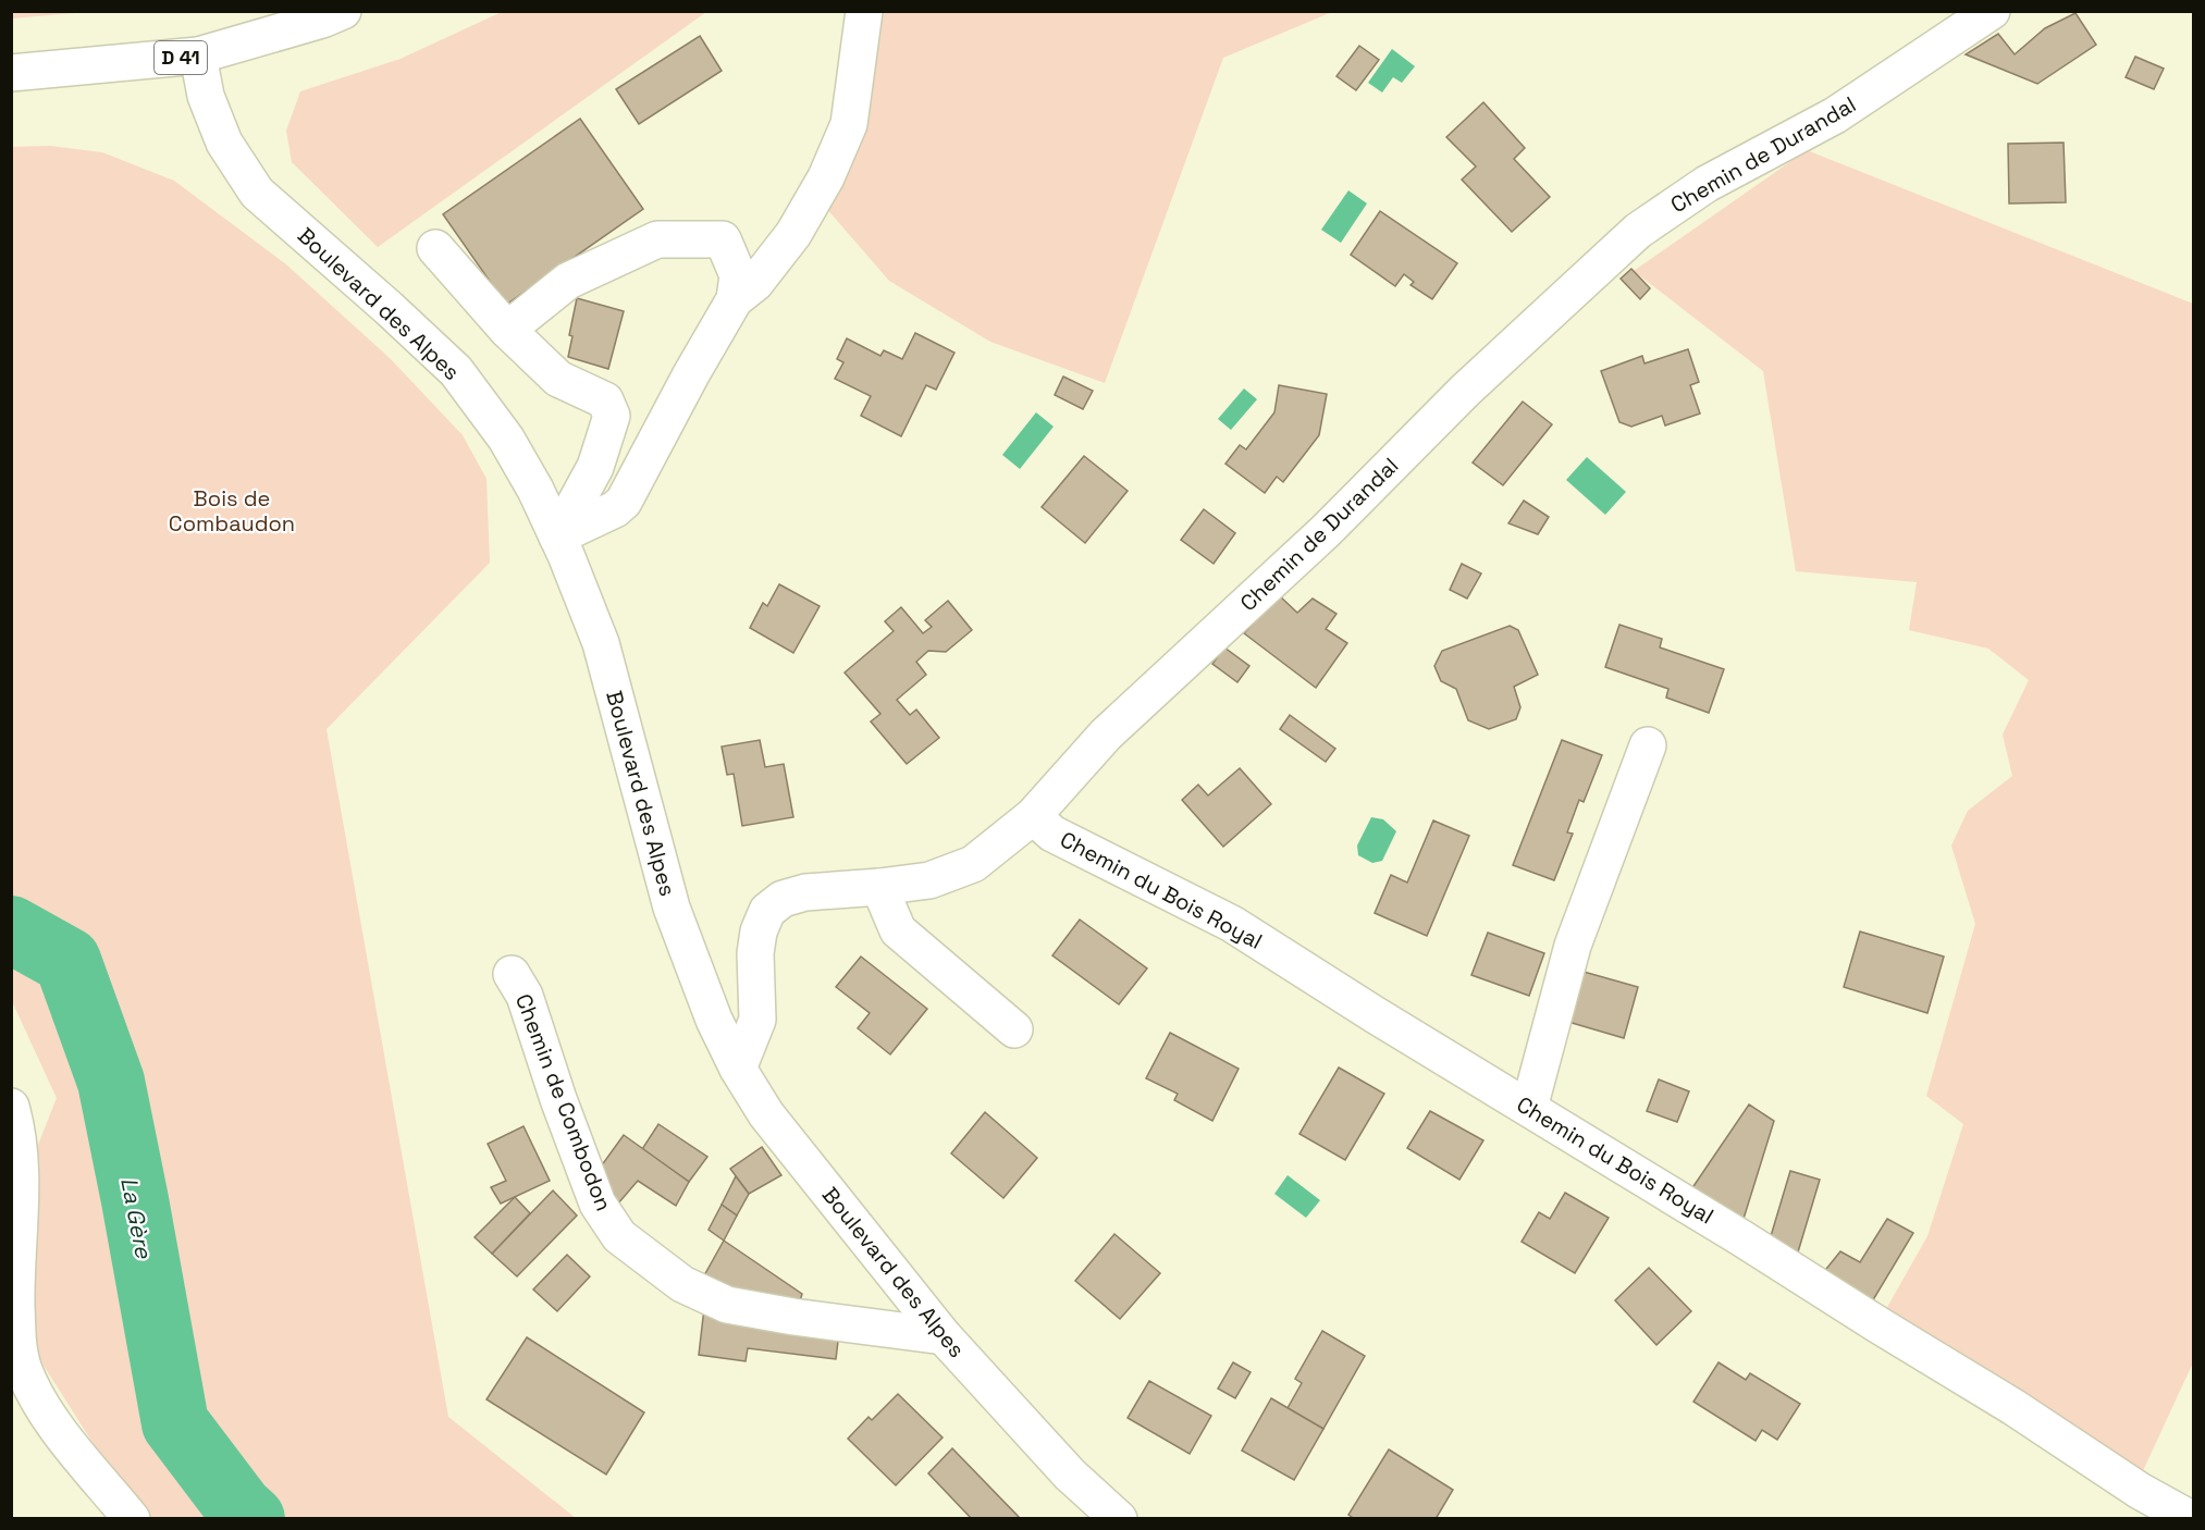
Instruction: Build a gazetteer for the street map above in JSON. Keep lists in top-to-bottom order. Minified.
{"streets":{"street":["D 41","Chemin de Durandal","Boulevard des Alpes","Chemin du Bois Royal","Chemin de Combodon"]},"crossings":[["D 41","Boulevard des Alpes"],["Chemin de Durandal","Boulevard des Alpes"],["Chemin de Durandal","Chemin du Bois Royal"],["Boulevard des Alpes","Chemin de Combodon"]],"water":["La Gère"],"parks":["Bois de Combaudon"]}
